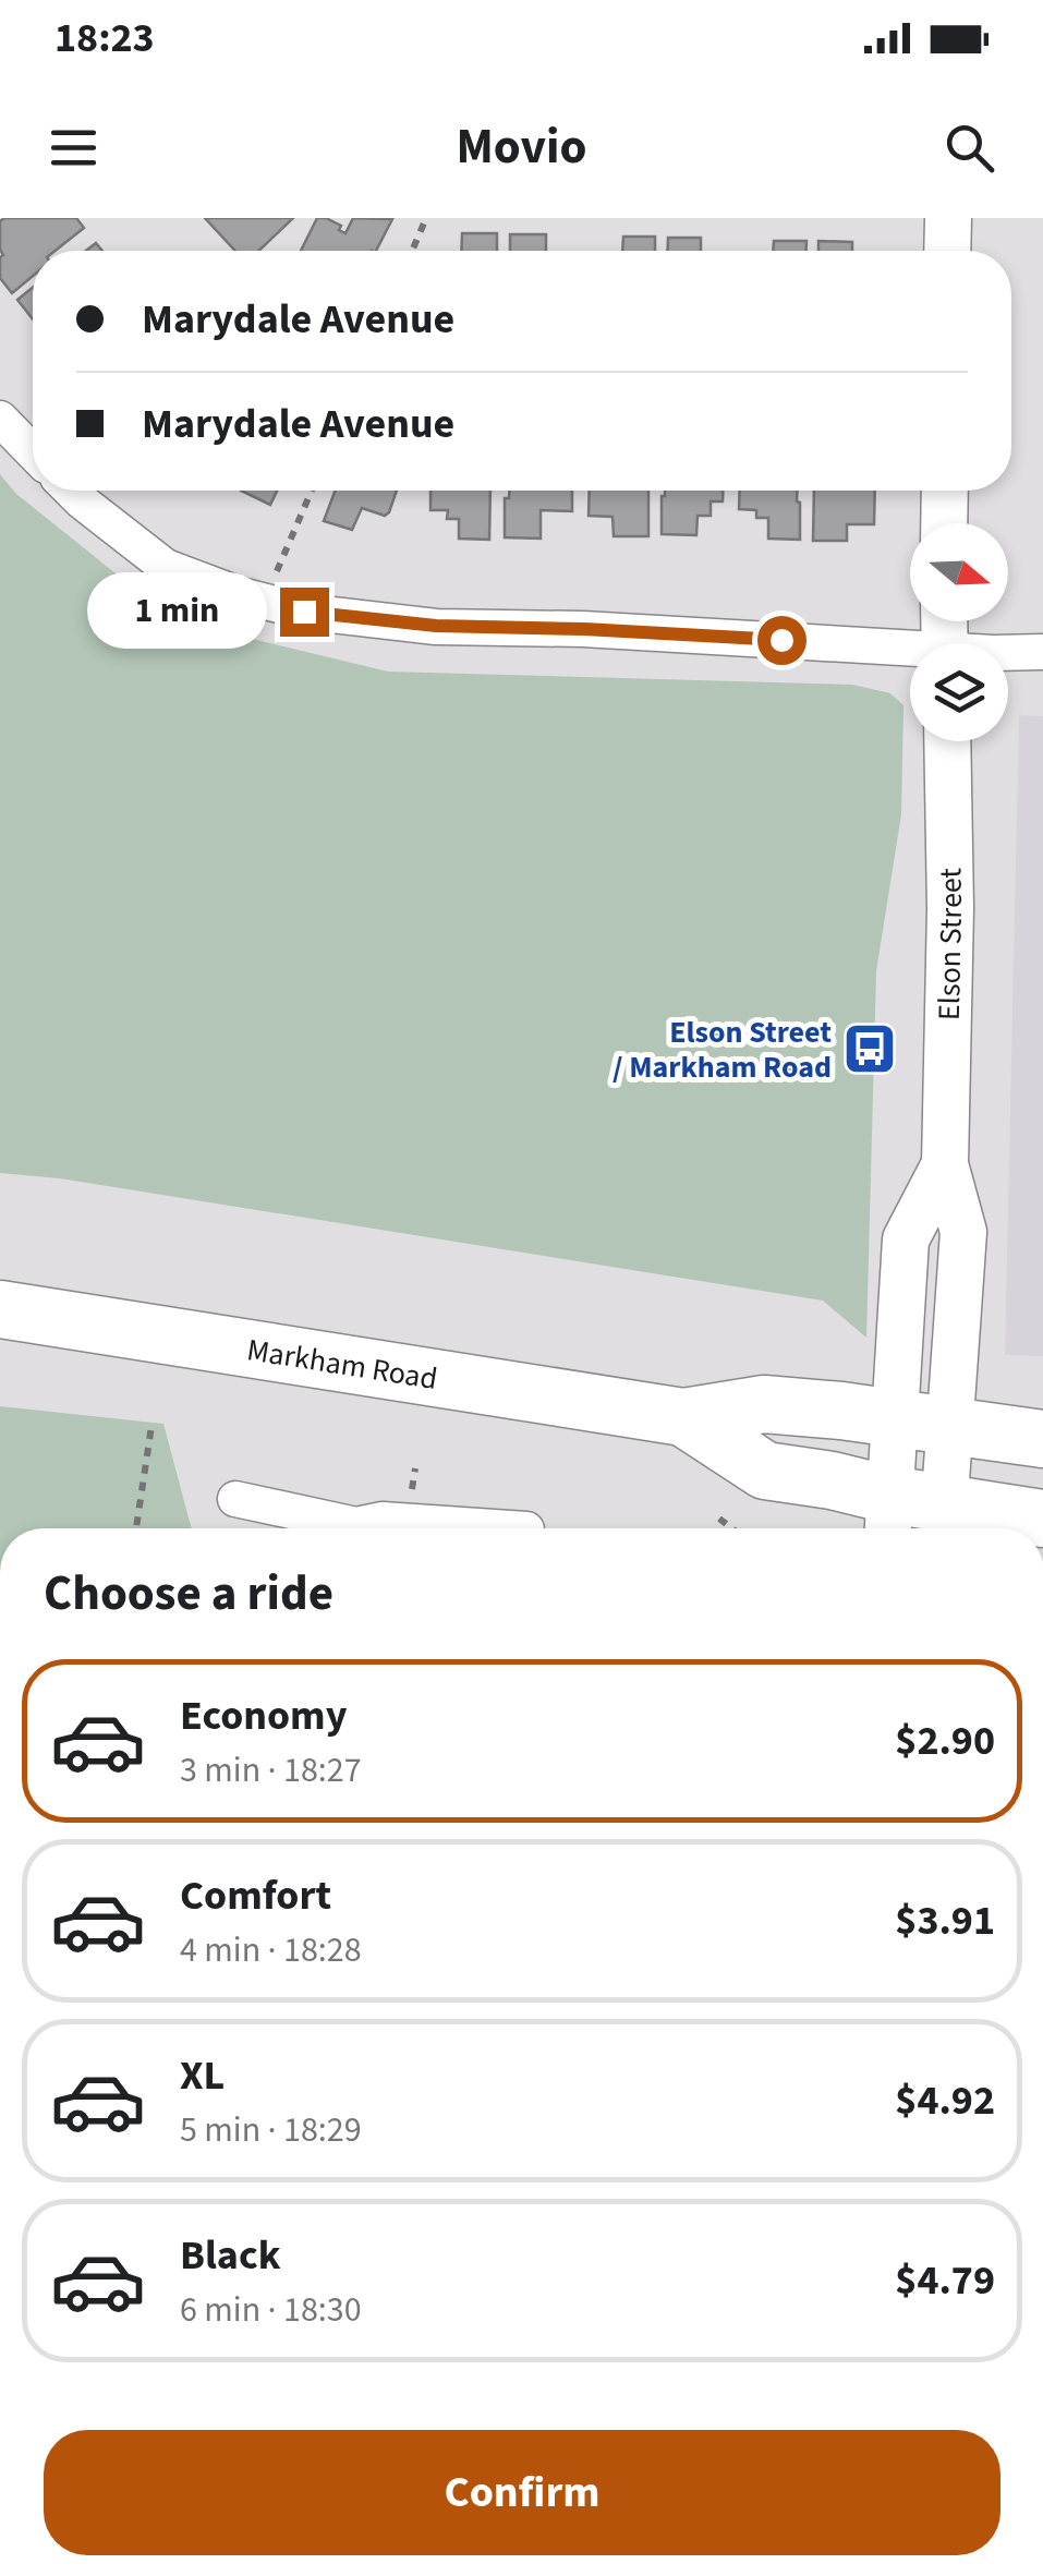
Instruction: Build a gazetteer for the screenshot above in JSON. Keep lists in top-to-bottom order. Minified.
{"streets":{"main road":["Markham Road"],"street":["Elson Street"]},"crossings":[["Elson Street","Markham Road"]],"places":{"bus stop":["Elson Street / Markham Road"]},"north":"right","page":{"status":"18:23","header":"Movio","banner":["Marydale Avenue","Marydale Avenue"],"bubble":"1 min","heading":"Choose a ride","list":[{"name":"Economy","note":"3 min · 18:27","value":"$2.90"},{"name":"Comfort","note":"4 min · 18:28","value":"$3.91"},{"name":"XL","note":"5 min · 18:29","value":"$4.92"},{"name":"Black","note":"6 min · 18:30","value":"$4.79"}],"buttons":"Confirm"}}
